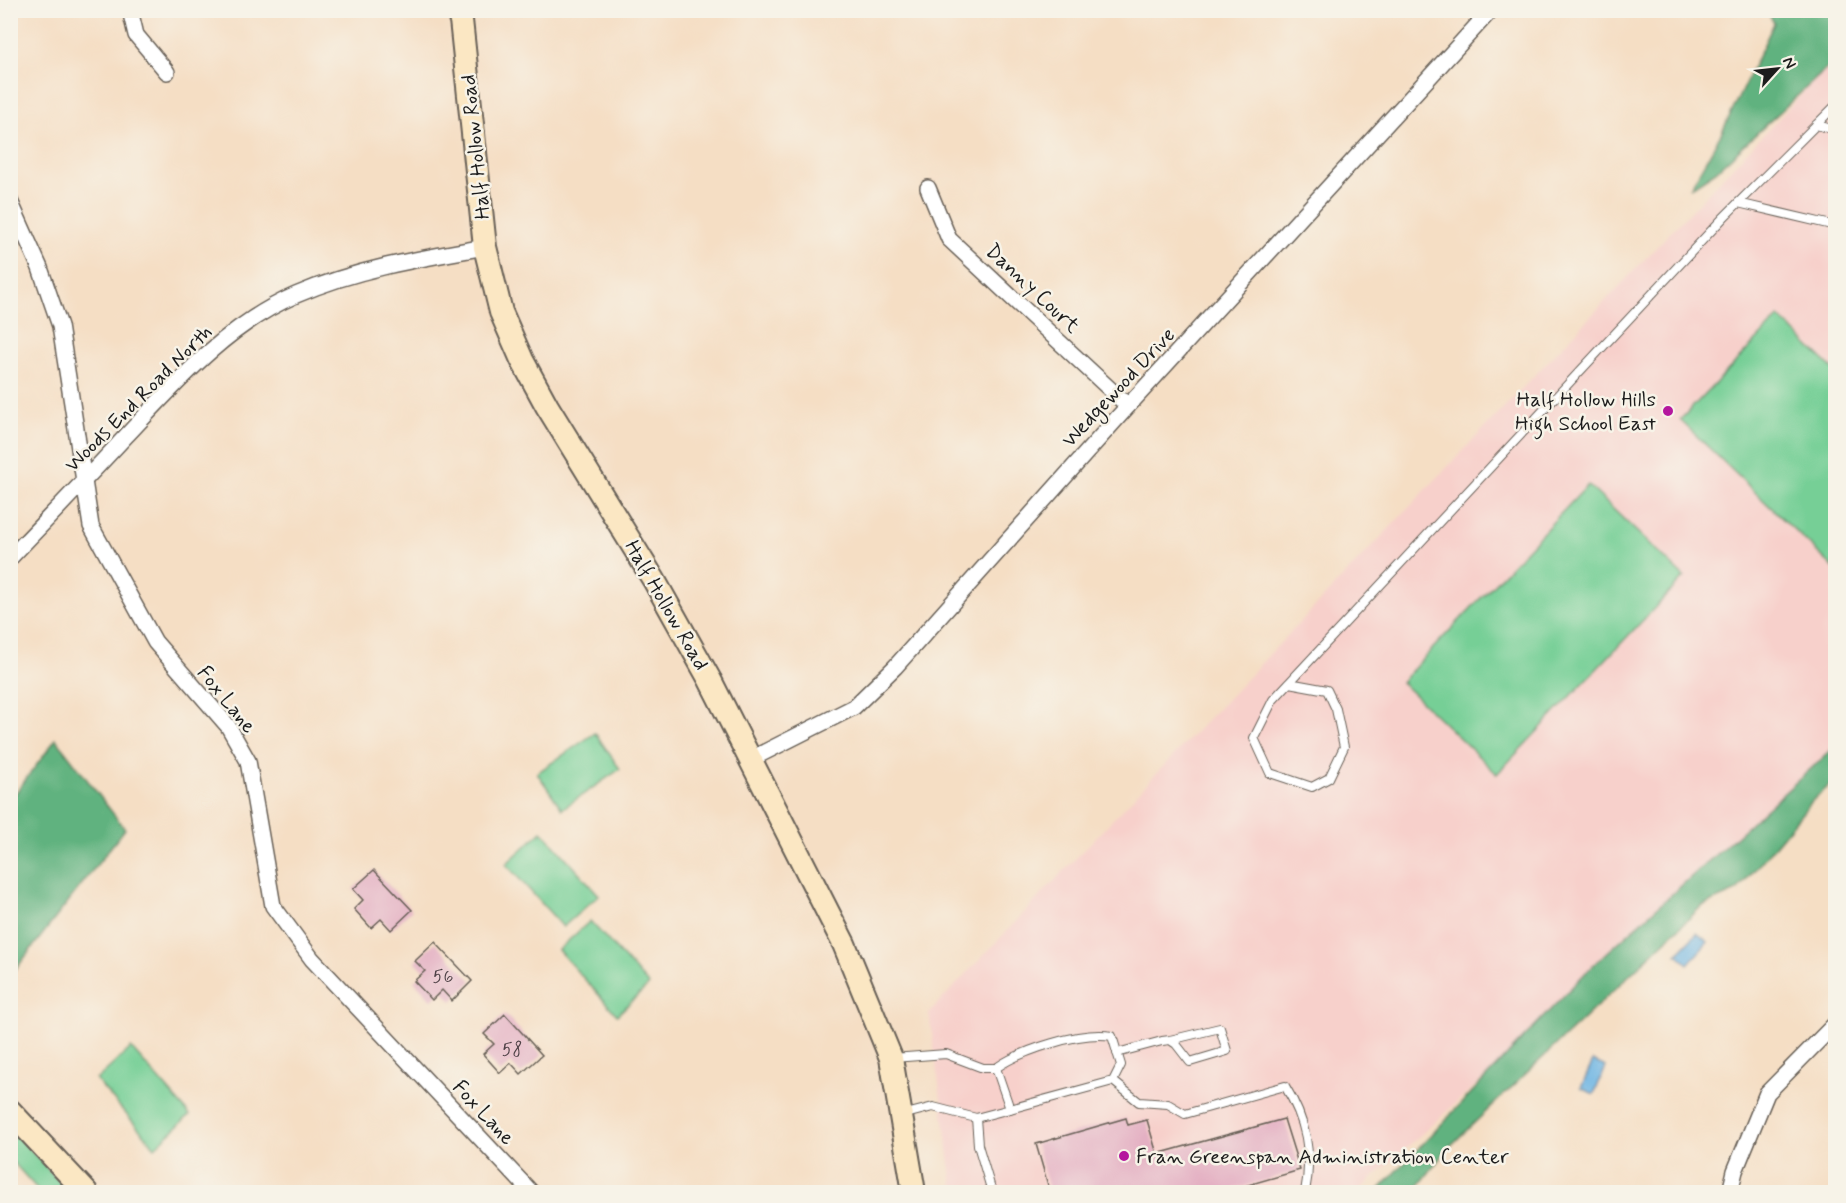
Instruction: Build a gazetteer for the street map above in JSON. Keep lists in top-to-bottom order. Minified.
{"streets":{"street":["Half Hollow Road","Danny Court","Wedgewood Drive","Woods End Road North","Fox Lane"]},"crossings":[["Half Hollow Road","Wedgewood Drive"],["Half Hollow Road","Woods End Road North"],["Danny Court","Wedgewood Drive"],["Woods End Road North","Fox Lane"]],"places":["Half Hollow Hills High School East","Fran Greenspan Administration Center"],"house_numbers":["56","58"],"north":"top right"}
